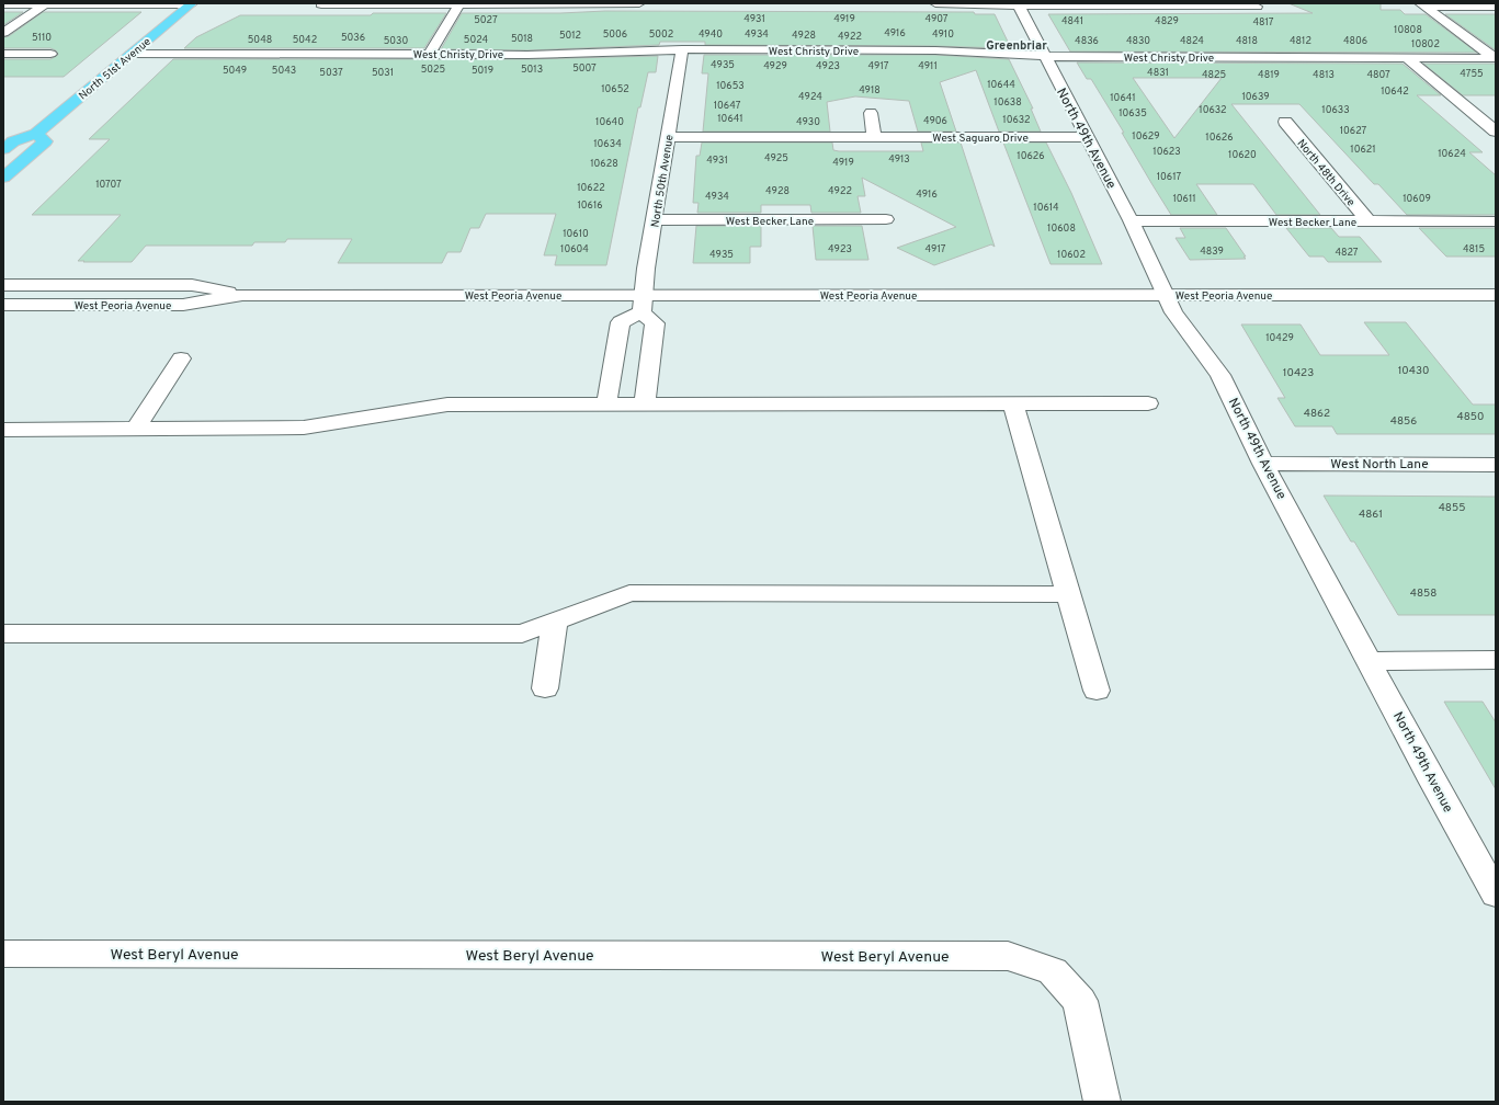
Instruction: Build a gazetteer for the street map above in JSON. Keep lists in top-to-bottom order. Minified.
{"streets":{"main road":["North 51st Avenue"],"street":["West Christy Drive","West Saguaro Drive","North 49th Avenue","North 48th Drive","North 50th Avenue","West Becker Lane","West Peoria Avenue","West North Lane","West Beryl Avenue"]},"crossings":[["West Christy Drive","North 51st Avenue"],["West Christy Drive","North 49th Avenue"],["West Christy Drive","North 50th Avenue"],["West Saguaro Drive","North 49th Avenue"],["West Saguaro Drive","North 50th Avenue"],["North 49th Avenue","West Becker Lane"],["North 49th Avenue","West Peoria Avenue"],["North 49th Avenue","West North Lane"],["North 48th Drive","West Becker Lane"],["North 50th Avenue","West Becker Lane"],["North 50th Avenue","West Peoria Avenue"]],"districts":["Greenbriar"],"house_numbers":["4931","4919","4907","5027","4841","4829","4817","10808","4916","5006","5002","4940","4934","4910","5012","4928","4922","5110","5036","5018","5048","5042","5024","5030","4836","4830","4824","4818","4812","4806","10802","4935","4929","4923","4917","4911","5007","5025","5013","5049","5043","5019","5037","5031","4831","4755","4825","4819","4813","4807","10644","10653","10652","4918","10642","4924","10639","10641","10638","10647","10632","10633","10635","10641","10632","4906","10640","4930","10627","10629","10626","10634","10621","10623","10624","10620","10626","4925","4913","4931","4919","10628","10617","10707","10622","4928","4922","4916","4934","10611","10609","10616","10614","10608","10610","10604","4923","4917","4815","4839","4827","4935","10602","10429","10430","10423","4862","4850","4856","4855","4861","4858"]}
